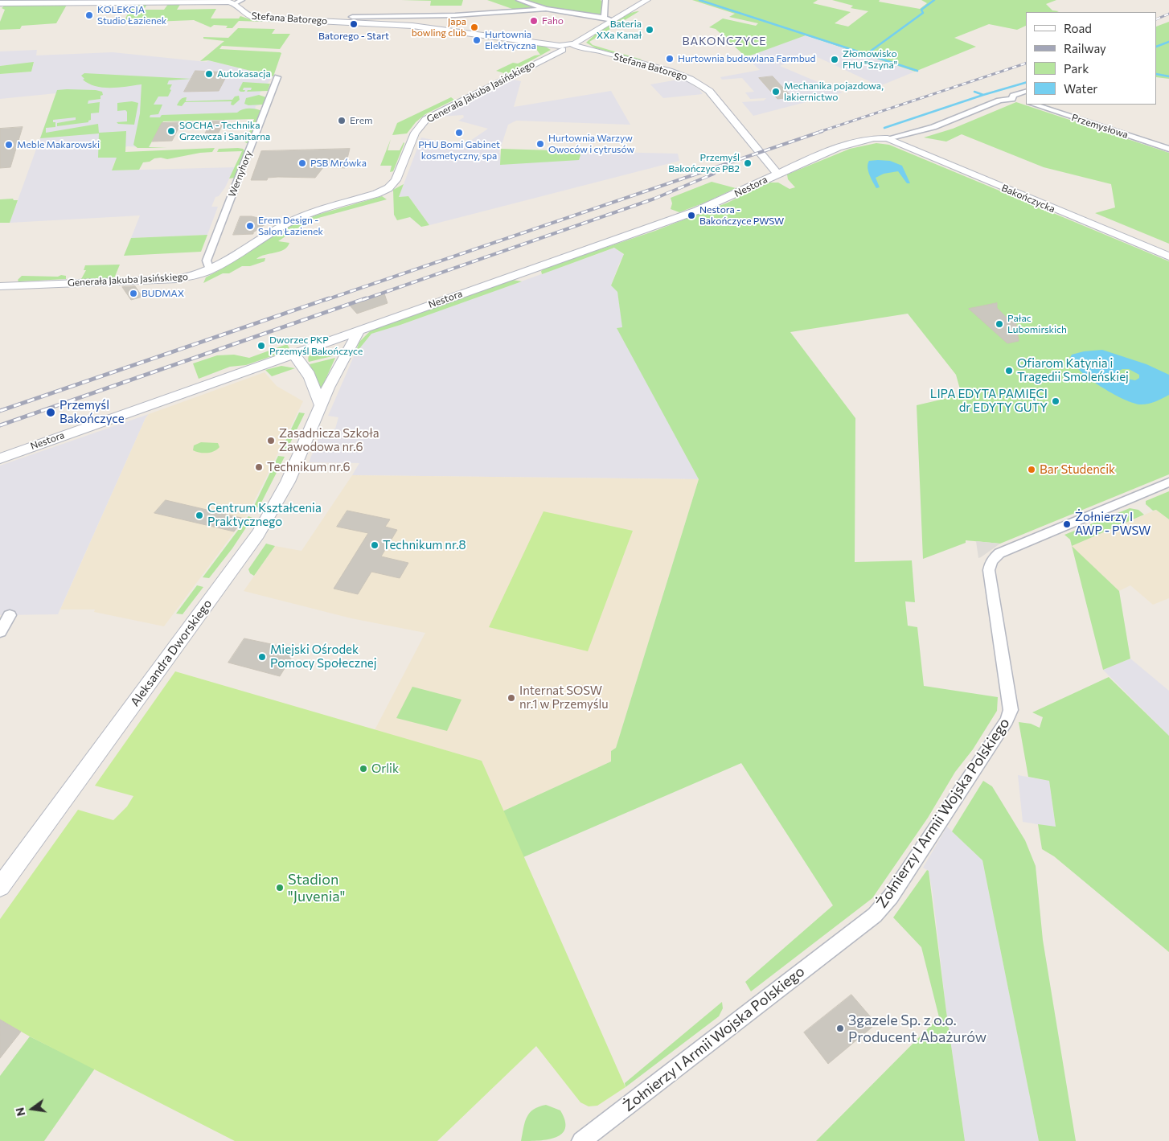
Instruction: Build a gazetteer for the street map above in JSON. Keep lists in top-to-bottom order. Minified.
{"streets":{"street":["Stefana Batorego","Generała Jakuba Jasińskiego","Przemysłowa","Wernyhory","Nestora","Bakończycka","Aleksandra Dworskiego","Żołnierzy I Armii Wojska Polskiego"]},"crossings":[["Stefana Batorego","Generała Jakuba Jasińskiego"],["Stefana Batorego","Nestora"],["Generała Jakuba Jasińskiego","Wernyhory"],["Nestora","Bakończycka"],["Nestora","Aleksandra Dworskiego"]],"districts":["BAKOŃCZYCE"],"places":["KOLEKCJA Studio Łazienek","Faho","Batorego - Start","Japa bowling club","Bateria XXa Kanał","Hurtownia Elektryczna","Hurtownia budowlana Farmbud","Złomowisko FHU \"Szyna\"","Autokasacja","Mechanika pojazdowa, lakiernictwo","Erem","SOCHA - Technika Grzewcza i Sanitarna","PHU Bomi Gabinet kosmetyczny, spa","Hurtownia Warzyw Owoców i cytrusów","Meble Makarowski","PSB Mrówka","Przemyśl Bakończyce PB2","Nestora - Bakończyce PWSW","Erem Design - Salon Łazienek","BUDMAX","Pałac Lubomirskich","Dworzec PKP Przemyśl Bakończyce","Ofiarom Katynia i Tragedii Smoleńskiej","LIPA EDYTA PAMIĘCI dr EDYTY GUTY","Przemyśl Bakończyce","Zasadnicza Szkoła Zawodowa nr.6","Technikum nr.6","Bar Studencik","Centrum Kształcenia Praktycznego","Żołnierzy I AWP - PWSW","Technikum nr.8","Miejski Ośrodek Pomocy Społecznej","Internat SOSW nr.1 w Przemyślu","Orlik","Stadion \"Juvenia\"","3gazele Sp. z o.o. Producent Abażurów"],"legend":["Road","Railway","Park","Water"],"north":"left"}
